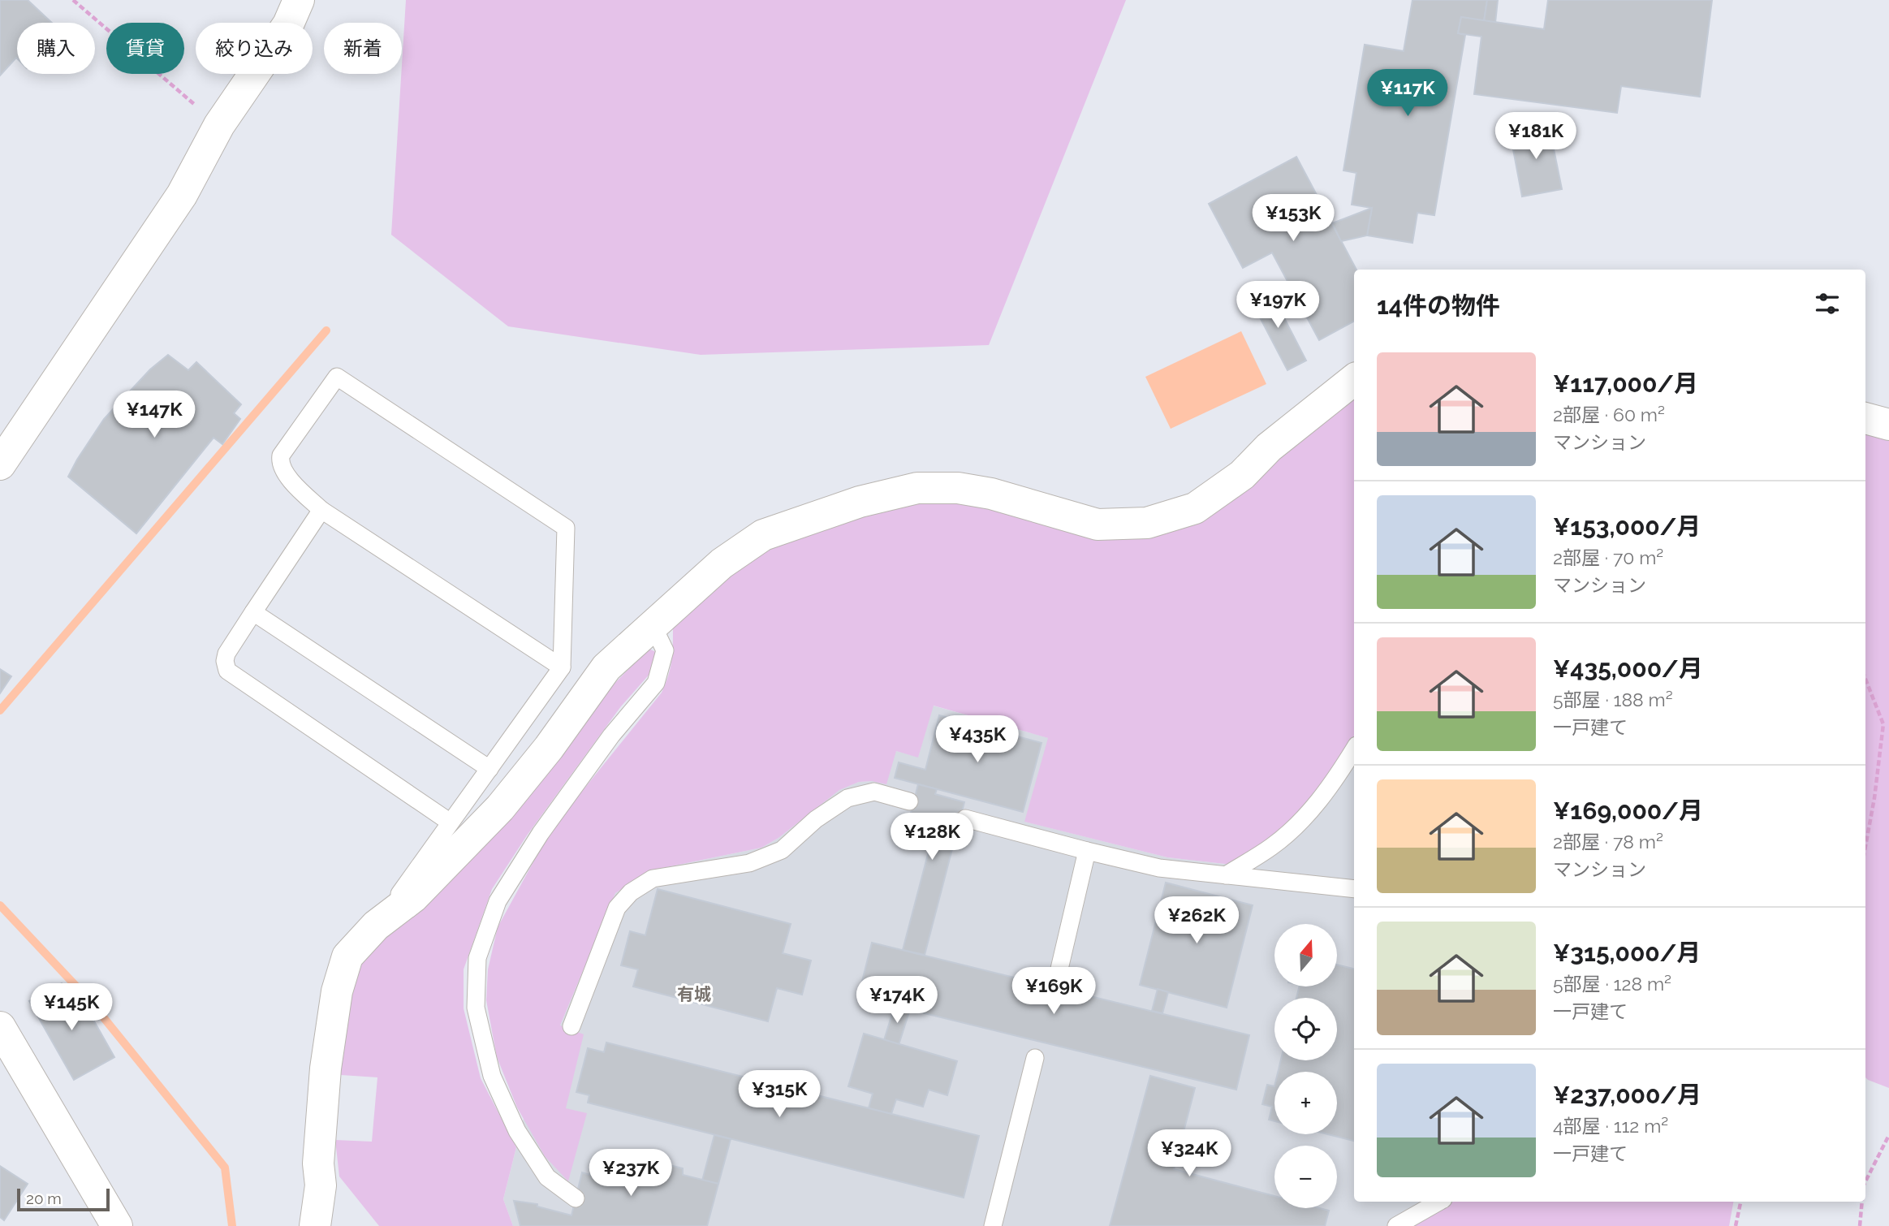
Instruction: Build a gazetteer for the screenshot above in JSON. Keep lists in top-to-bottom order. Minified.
{"districts":["有城"],"scale_bar":"20 m","north":"top","page":{"chip":["購入","賃貸","絞り込み","新着"],"price":["¥117K","¥181K","¥153K","¥197K","¥147K","¥435K","¥128K","¥262K","¥169K","¥174K","¥145K","¥315K","¥324K","¥237K"],"heading":"14件の物件","list":[{"name":"¥117,000/月","note":"2部屋 · 60 m² · マンション"},{"name":"¥153,000/月","note":"2部屋 · 70 m² · マンション"},{"name":"¥435,000/月","note":"5部屋 · 188 m² · 一戸建て"},{"name":"¥169,000/月","note":"2部屋 · 78 m² · マンション"},{"name":"¥315,000/月","note":"5部屋 · 128 m² · 一戸建て"},{"name":"¥237,000/月","note":"4部屋 · 112 m² · 一戸建て"}],"map_buttons":["+","−"],"scale":"20 m"}}
